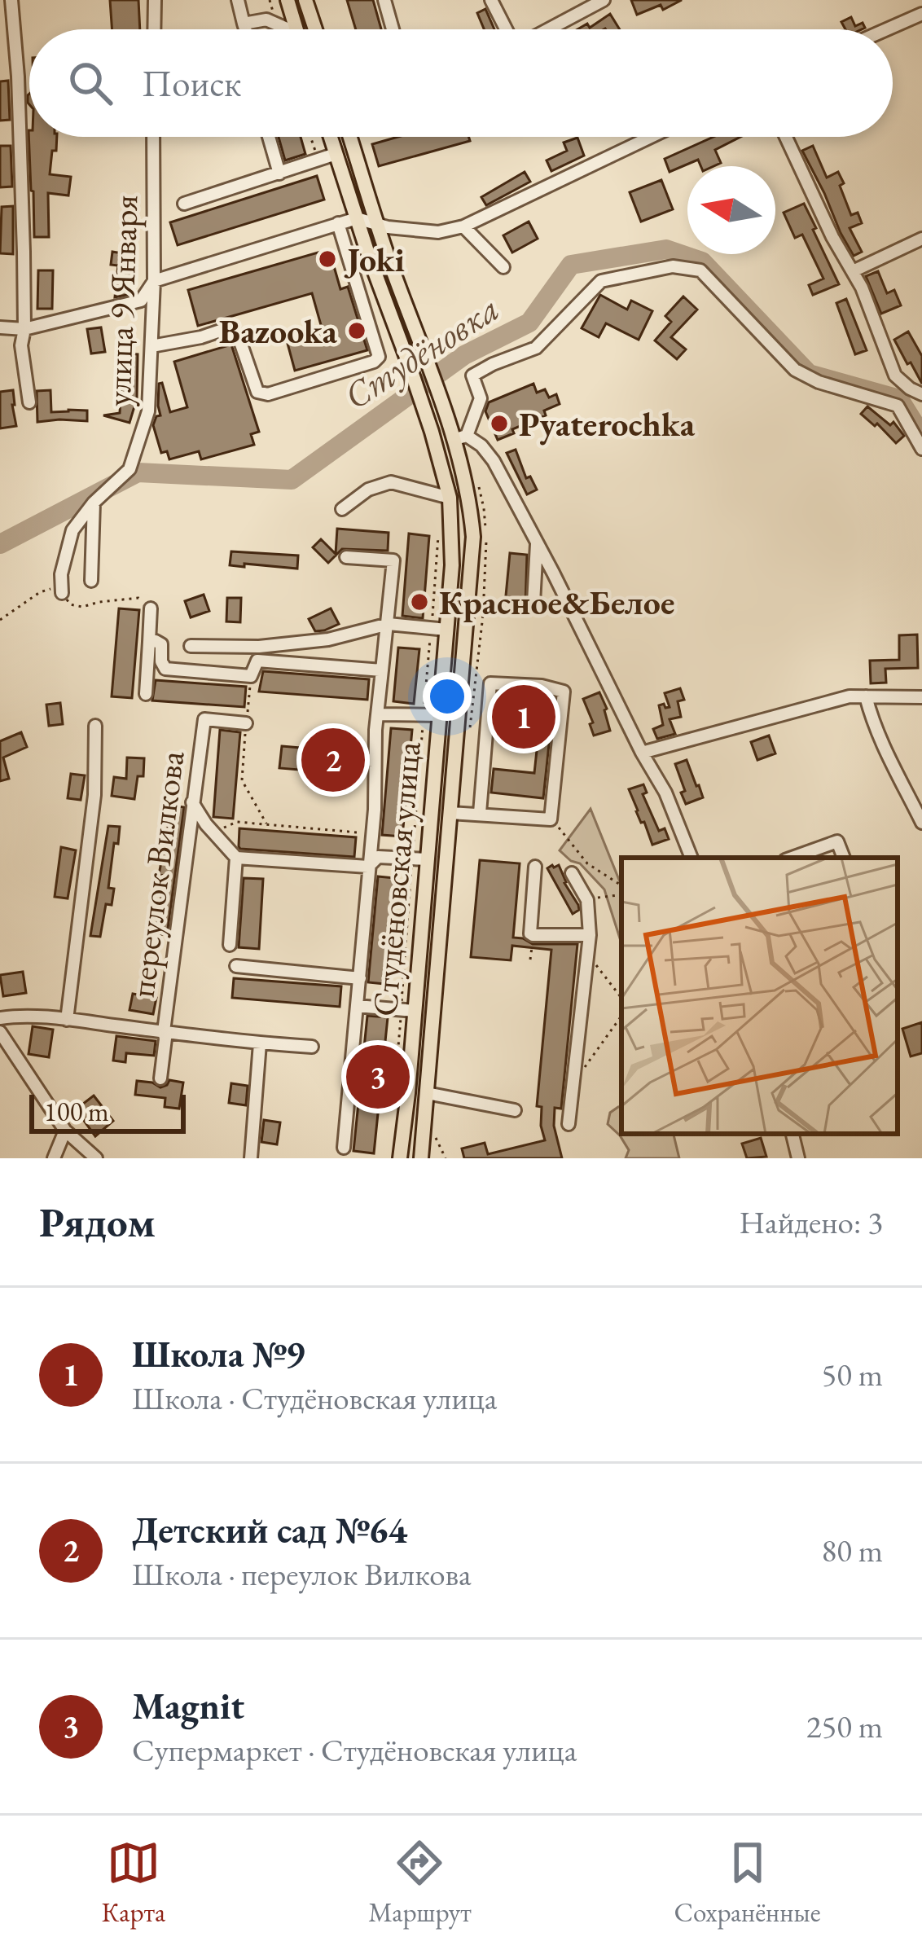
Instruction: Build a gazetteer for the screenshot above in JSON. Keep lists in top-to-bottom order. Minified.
{"streets":{"main road":["Студёновская улица"],"street":["улица 9 Января","переулок Вилкова"]},"water":["Студёновка"],"places":["Joki","Bazooka","Pyaterochka","Красное&Белое"],"scale_bar":"100 m","north":"left","page":{"search":"Поиск","pins":["1","2","3"],"scale":"100 m","heading":["Рядом","Найдено: 3"],"list":[{"mark":"1","name":"Школа №9","note":"Школа · Студёновская улица","value":"50 m"},{"mark":"2","name":"Детский сад №64","note":"Школа · переулок Вилкова","value":"80 m"},{"mark":"3","name":"Magnit","note":"Супермаркет · Студёновская улица","value":"250 m"}],"nav":["Карта","Маршрут","Сохранённые"]}}
